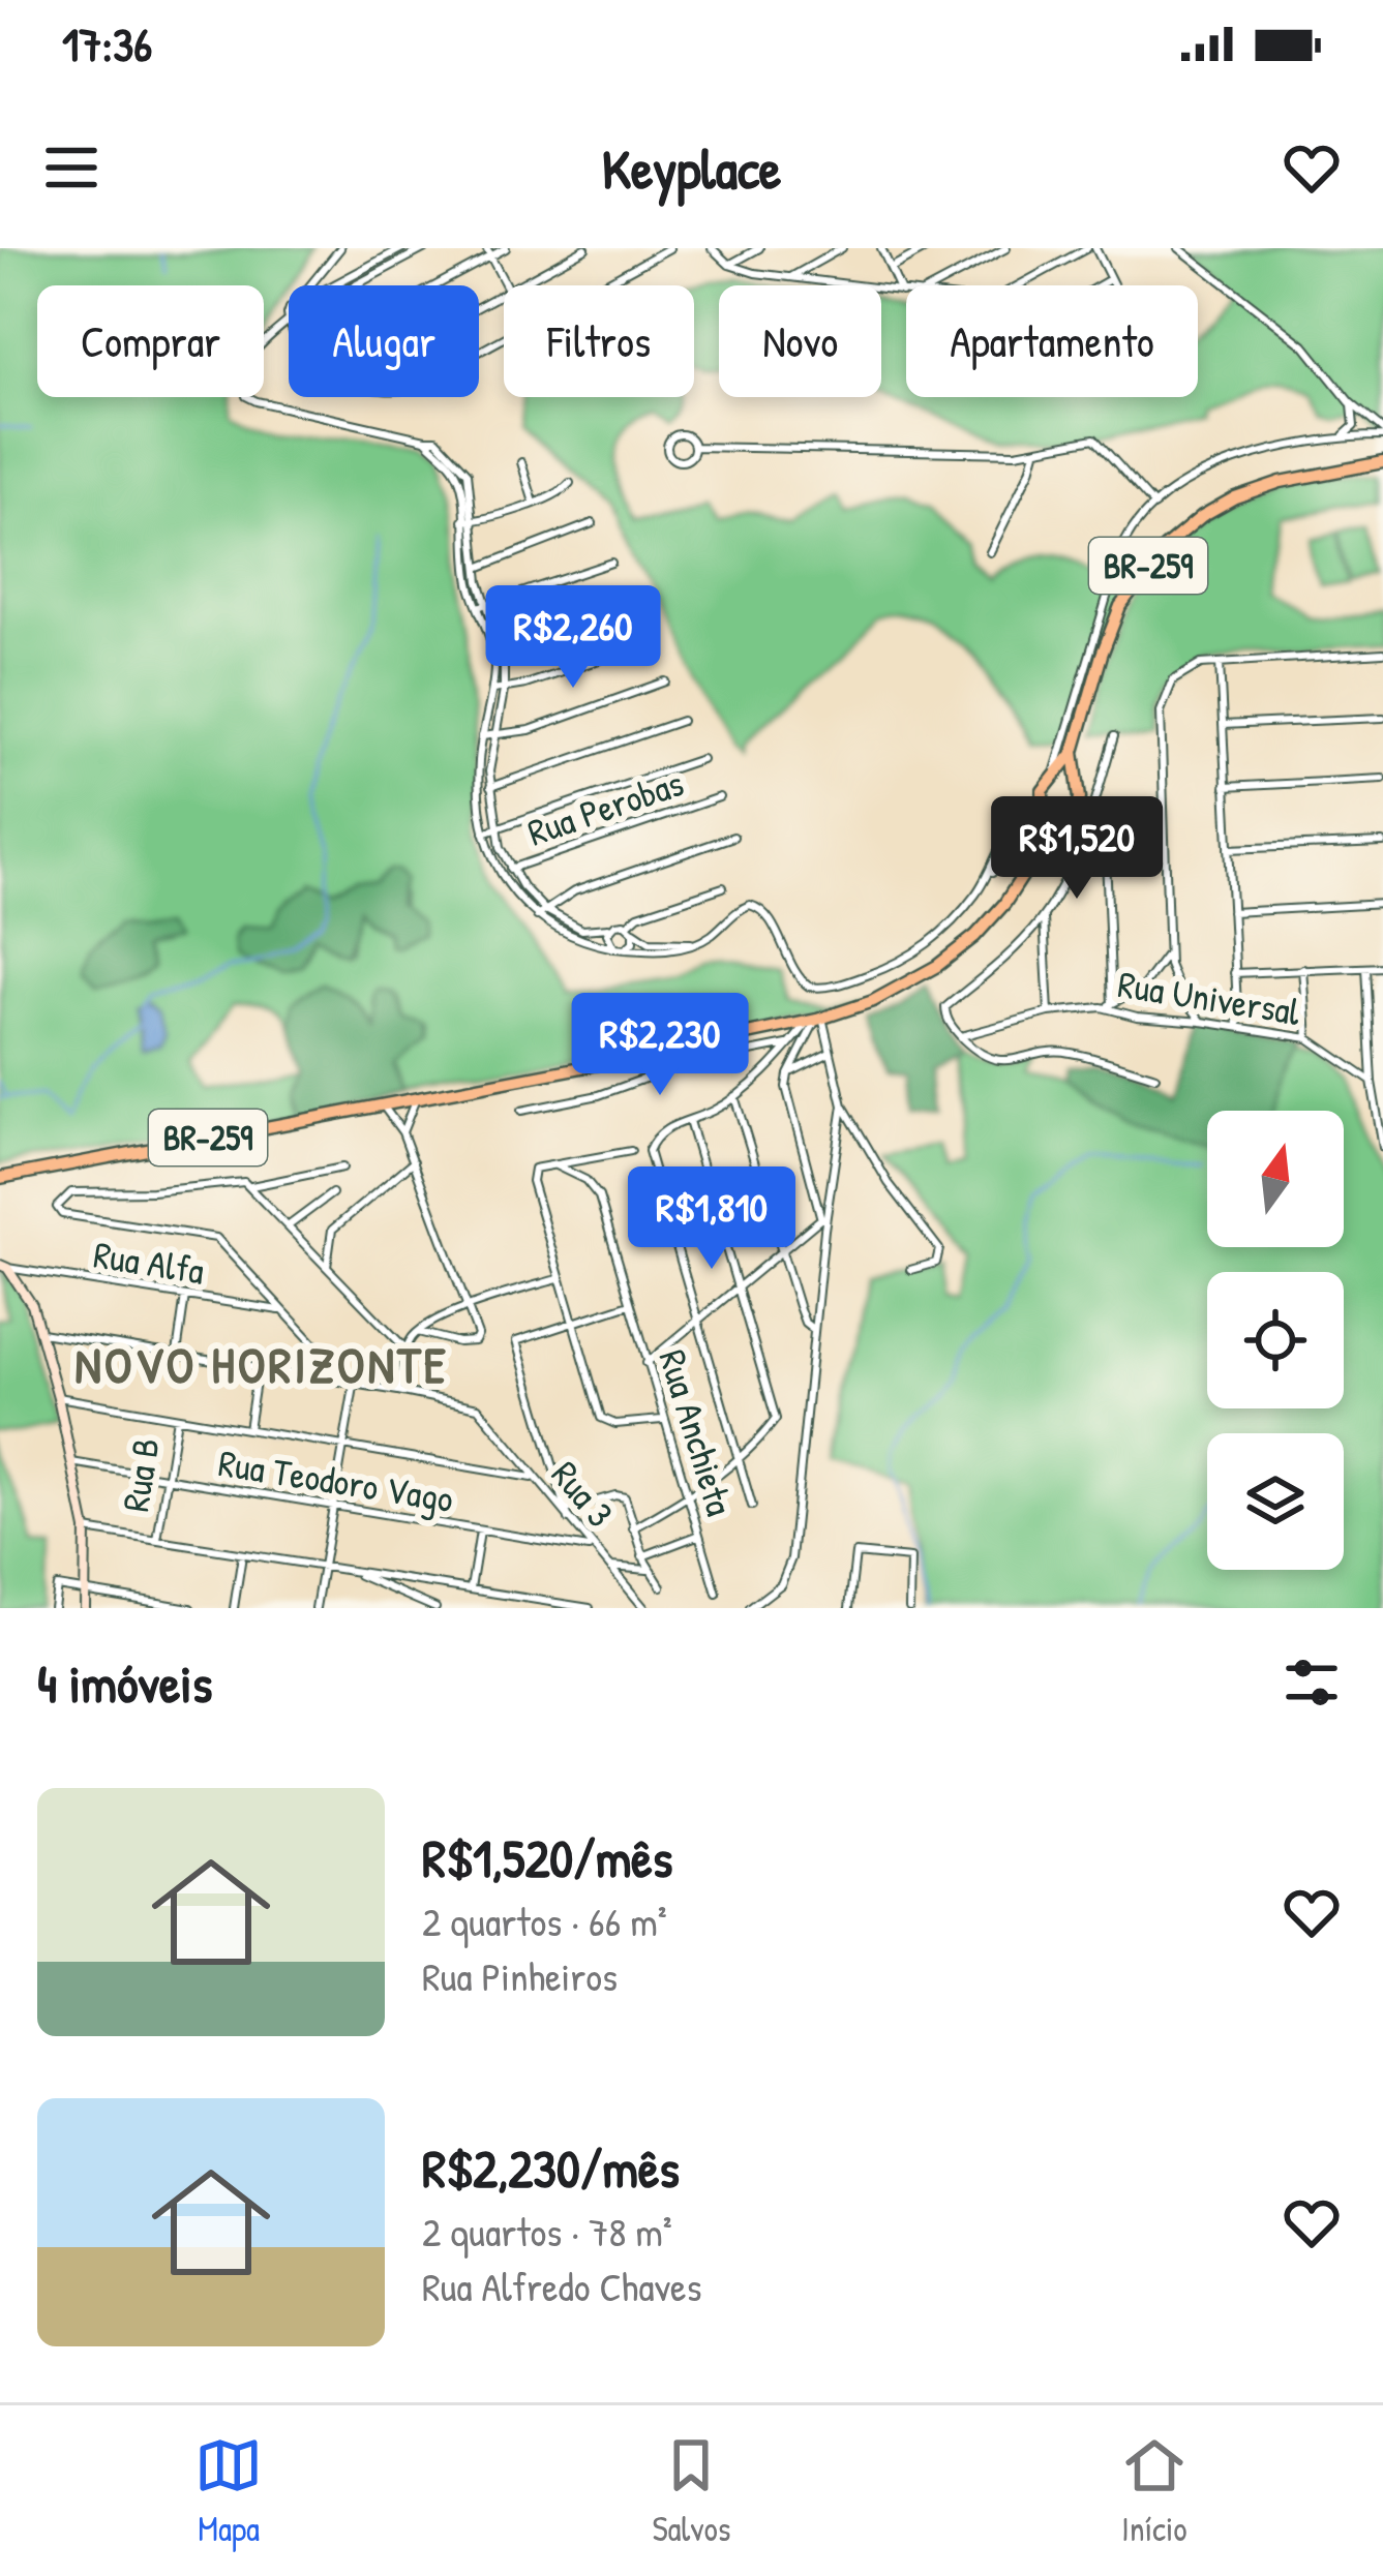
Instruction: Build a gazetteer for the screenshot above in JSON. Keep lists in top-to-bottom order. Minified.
{"streets":{"highway":["BR-259"],"street":["Rua Perobas","Rua Universal","Rua Alfa","Rua Anchieta","Rua B","Rua Teodoro Vago","Rua 3"]},"crossings":[["Rua B","Rua Teodoro Vago"],["Rua Teodoro Vago","Rua 3"]],"districts":["NOVO HORIZONTE"],"north":"top","page":{"status":"17:36","header":"Keyplace","chip":["Comprar","Alugar","Filtros","Novo","Apartamento"],"price":["R$2,260","R$1,520","R$2,230","R$1,810"],"heading":"4 imóveis","list":[{"name":"R$1,520/mês","note":"2 quartos · 66 m² · Rua Pinheiros"},{"name":"R$2,230/mês","note":"2 quartos · 78 m² · Rua Alfredo Chaves"}],"tabs":["Mapa","Salvos","Início"]}}
